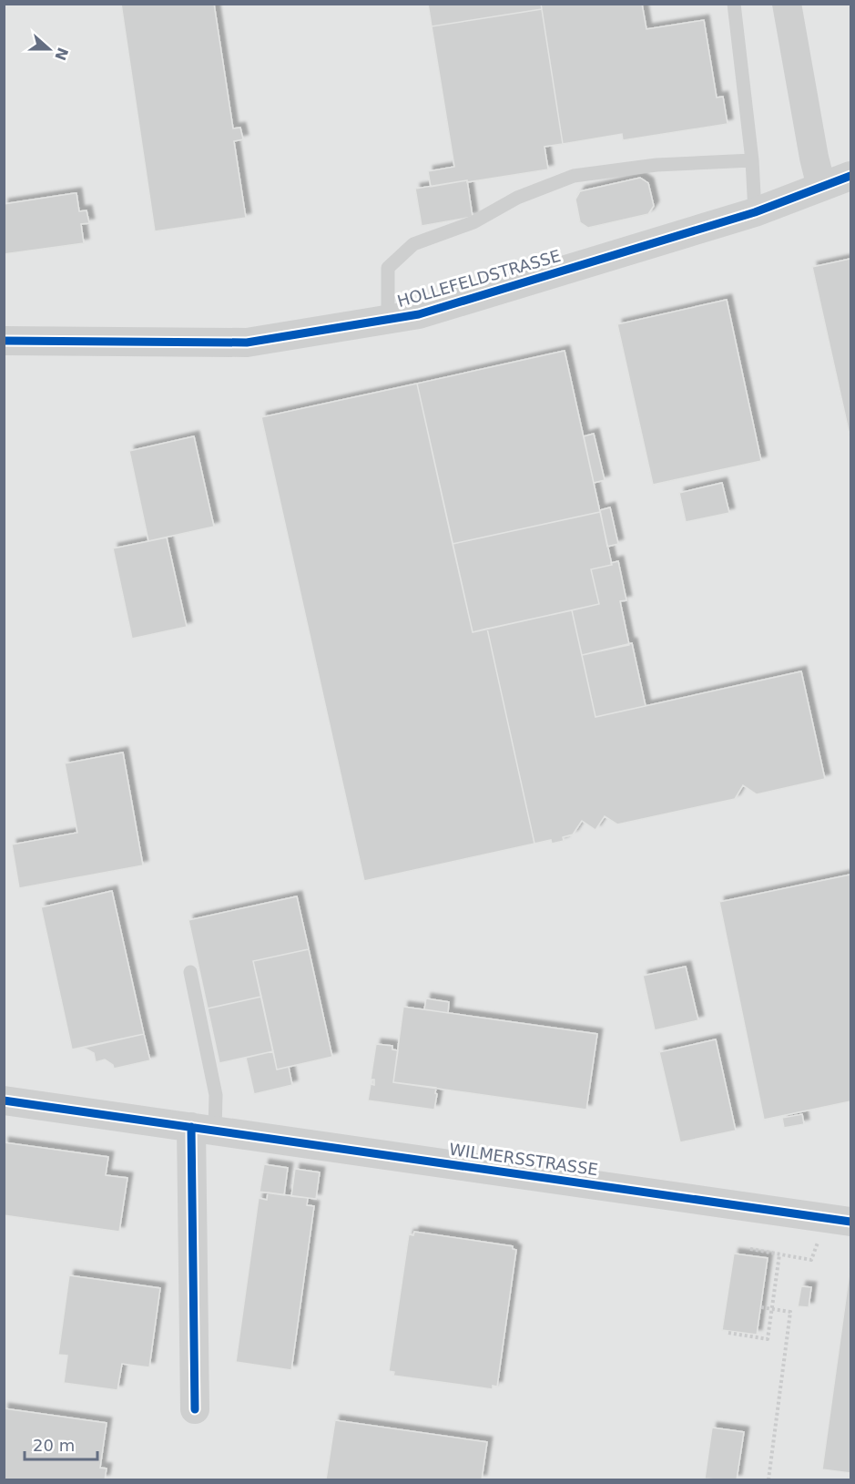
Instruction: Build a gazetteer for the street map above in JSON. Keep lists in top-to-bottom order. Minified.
{"streets":{"street":["HOLLEFELDSTRASSE","WILMERSSTRASSE"]},"scale_bar":"20 m","north":"right"}
